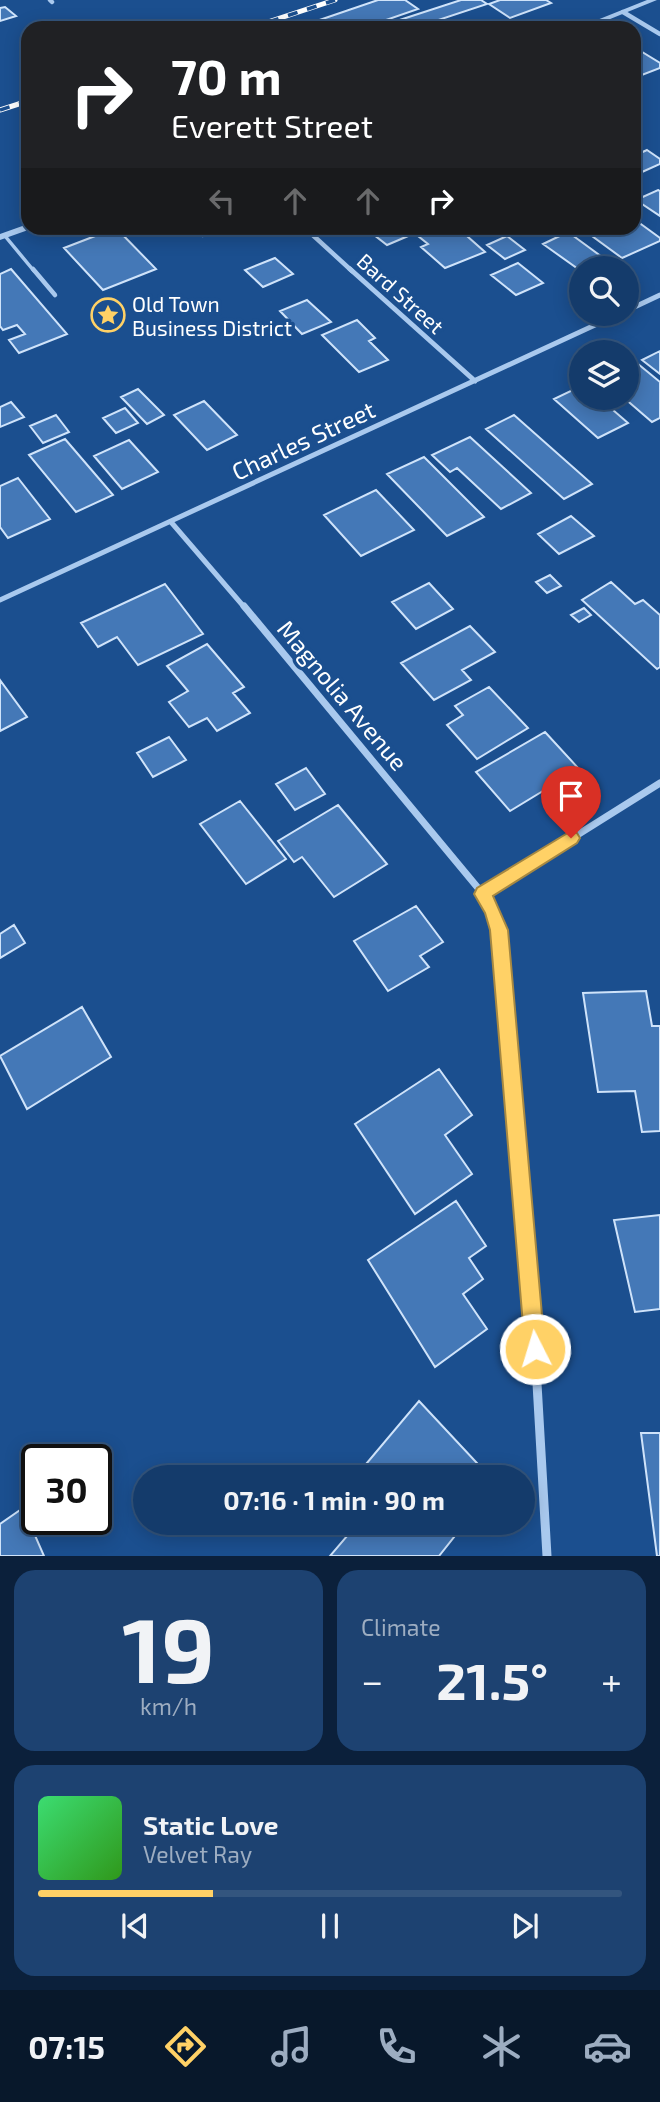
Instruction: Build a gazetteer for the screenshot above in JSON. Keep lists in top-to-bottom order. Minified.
{"streets":{"street":["Bard Street","Charles Street","Magnolia Avenue"]},"crossings":[["Bard Street","Charles Street"],["Charles Street","Magnolia Avenue"]],"places":{"place":["Old Town Business District"]},"page":{"turn":["70 m","Everett Street"],"limit":"30","trip":"07:16 · 1 min · 90 m","tile":[["19","km/h"],"Climate"],"heat":["−","21.5°","+"],"song":["Static Love","Velvet Ray"],"tabs":"07:15"}}
